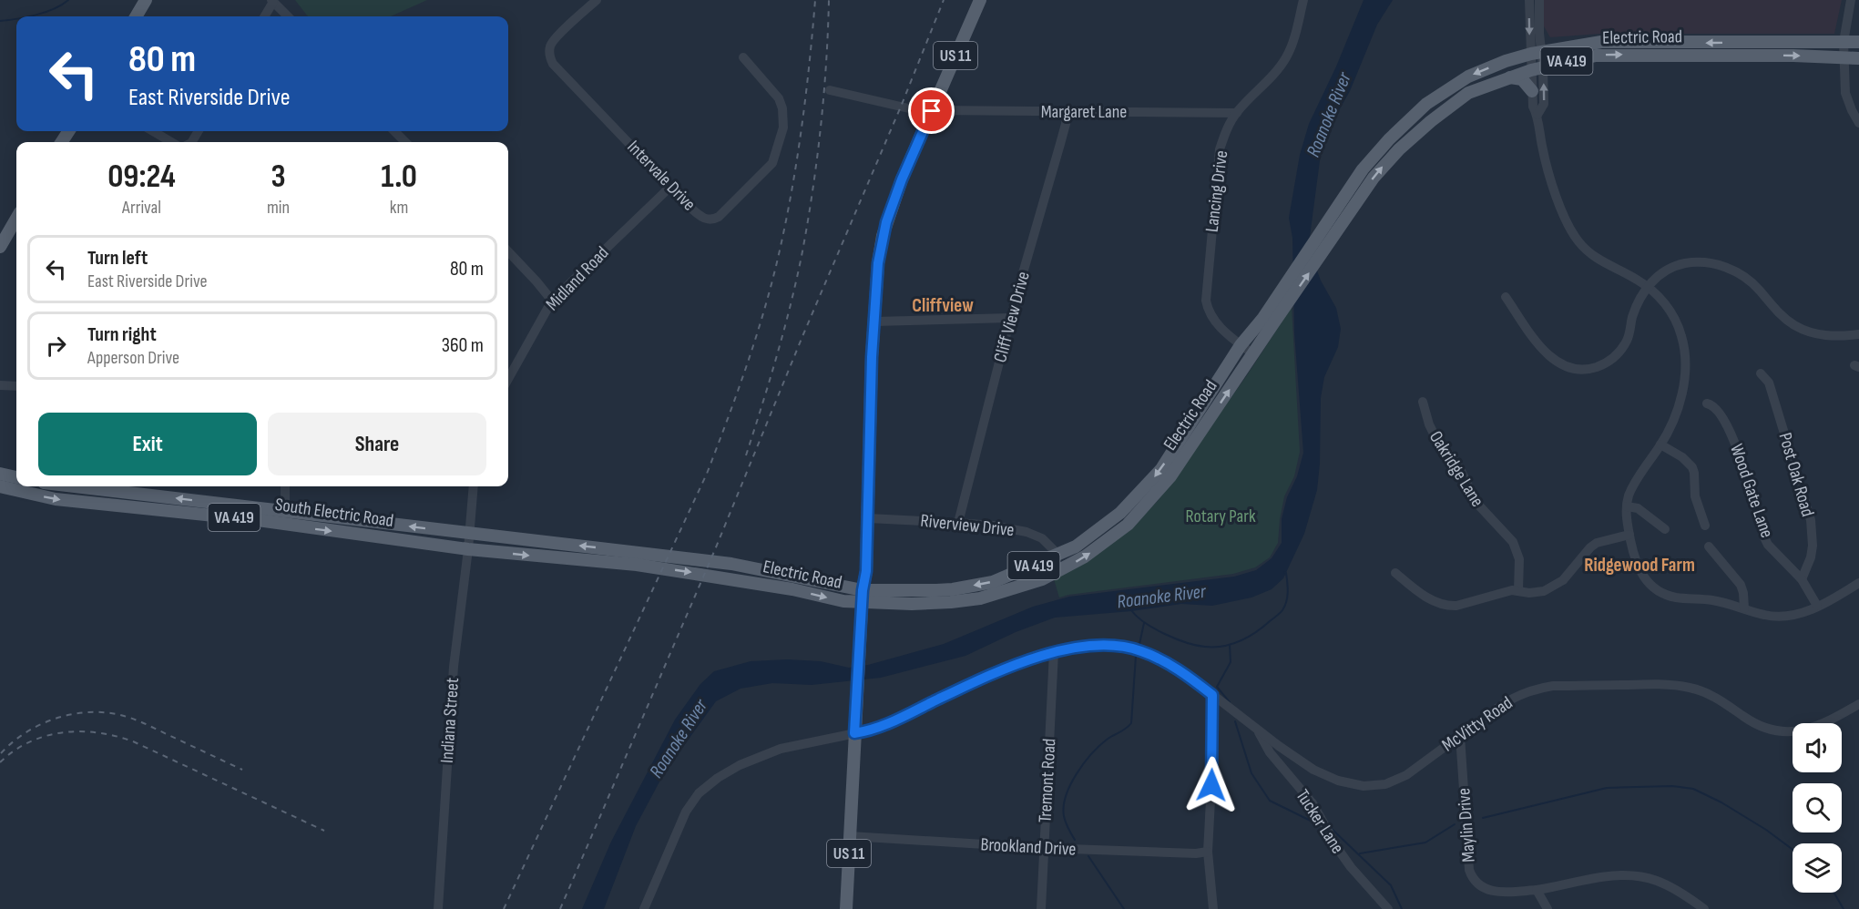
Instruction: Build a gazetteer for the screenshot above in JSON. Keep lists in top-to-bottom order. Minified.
{"streets":{"main road":["Electric Road","US 11","VA 419","South Electric Road"],"street":["Margaret Lane","Intervale Drive","Lancing Drive","Midland Road","Cliff View Drive","Oakridge Lane","Post Oak Road","Wood Gate Lane","Riverview Drive","Indiana Street","McVitty Road","Tremont Road","Tucker Lane","Maylin Drive","Brookland Drive"]},"crossings":[["Electric Road","US 11"],["Electric Road","VA 419"],["Electric Road","Lancing Drive"],["Electric Road","South Electric Road"],["Electric Road","Riverview Drive"],["Electric Road","Indiana Street"],["US 11","Margaret Lane"],["US 11","Riverview Drive"],["US 11","McVitty Road"],["US 11","Brookland Drive"],["Margaret Lane","Lancing Drive"],["Margaret Lane","Cliff View Drive"],["Intervale Drive","Midland Road"],["Cliff View Drive","Riverview Drive"],["Post Oak Road","Wood Gate Lane"],["South Electric Road","Indiana Street"],["McVitty Road","Tremont Road"],["McVitty Road","Tucker Lane"],["McVitty Road","Maylin Drive"],["Tremont Road","Brookland Drive"]],"districts":["Cliffview","Ridgewood Farm"],"water":["Roanoke River"],"parks":["Rotary Park"],"page":{"turn":["80 m","East Riverside Drive"],"eta":["09:24","Arrival","3","min","1.0","km"],"list":[{"name":"Turn left","note":"East Riverside Drive","value":"80 m"},{"name":"Turn right","note":"Apperson Drive","value":"360 m"}],"buttons":["Exit","Share"]}}
